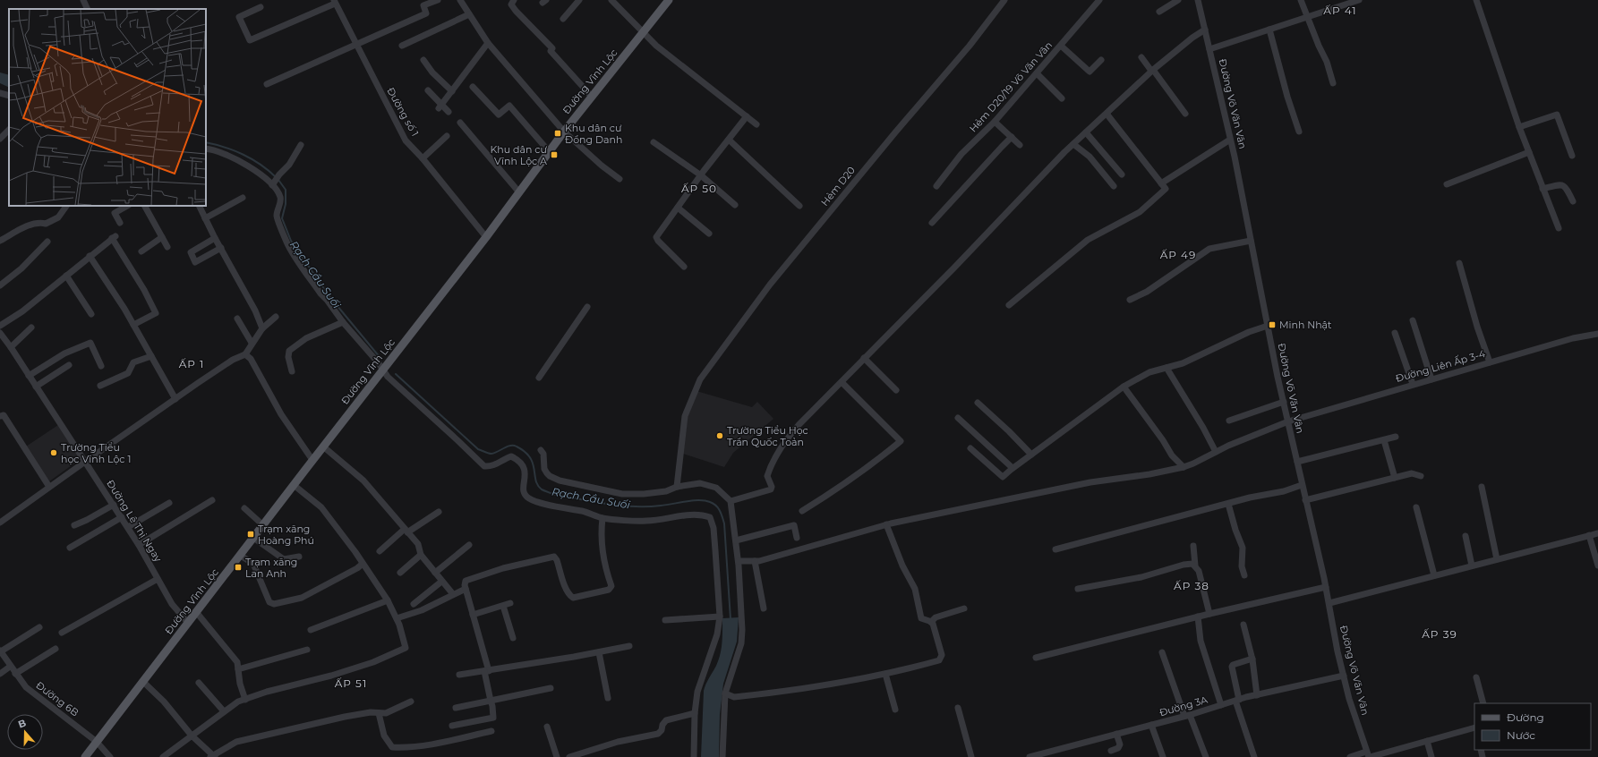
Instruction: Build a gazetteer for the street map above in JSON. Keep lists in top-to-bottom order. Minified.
{"streets":{"main road":["Đường Vĩnh Lộc"],"street":["Hẻm D20/19 Võ Văn Vân","Đường Võ Văn Vân","Đường số 1","Hẻm D20","Đường Liên Ấp 3-4","Đường Lê Thị Ngay","Đường 6B","Đường 3A"]},"crossings":[["Đường Vĩnh Lộc","Đường số 1"],["Đường Vĩnh Lộc","Đường Lê Thị Ngay"],["Đường Vĩnh Lộc","Đường 6B"],["Đường Võ Văn Vân","Đường Liên Ấp 3-4"],["Đường Võ Văn Vân","Đường 3A"]],"districts":["ẤP 41","ẤP 50","ẤP 49","ẤP 1","ẤP 38","ẤP 39","ẤP 51"],"water":["Rạch Cầu Suối"],"places":{"transit":["Khu dân cư Đồng Danh","Khu dân cư Vĩnh Lộc A","Minh Nhật","Trạm xăng Hoàng Phú","Trạm xăng Lan Anh"],"other":["Trường Tiểu Học Trần Quốc Toản","Trường Tiểu học Vĩnh Lộc 1"]},"legend":["Đường","Nước"],"north":"top"}
